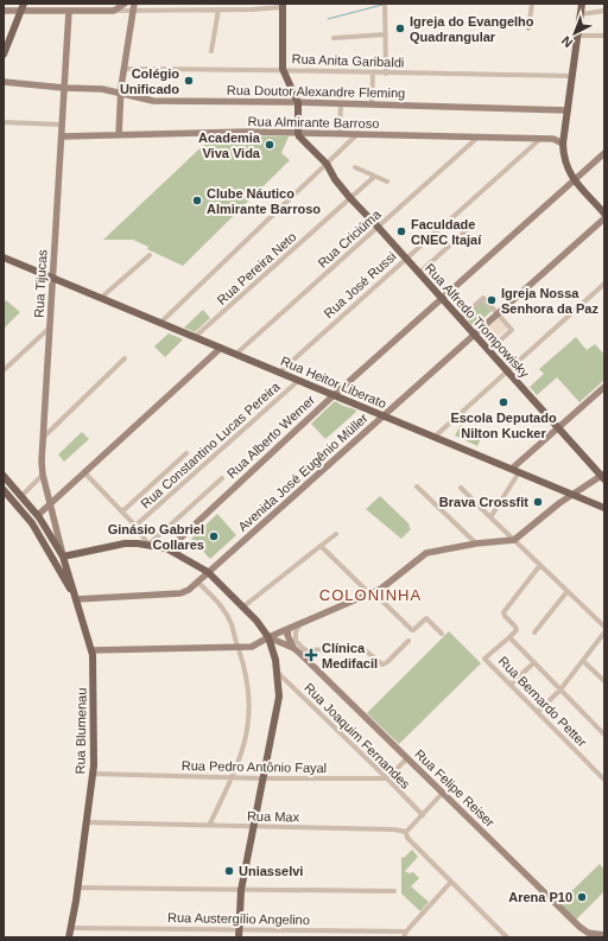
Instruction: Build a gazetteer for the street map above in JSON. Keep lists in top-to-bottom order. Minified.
{"streets":{"main road":["Rua Alfredo Trompowisky","Rua Heitor Liberato","Rua Blumenau"],"street":["Rua Anita Garibaldi","Rua Doutor Alexandre Fleming","Rua Almirante Barroso","Rua Criciúma","Rua Pereira Neto","Rua Tijucas","Rua José Russi","Rua Alberto Werner","Rua Constantino Lucas Pereira","Avenida José Eugênio Müller","Rua Bernardo Petter","Rua Joaquim Fernandes","Rua Pedro Antônio Fayal","Rua Felipe Reiser","Rua Max","Rua Austergílio Angelino"]},"crossings":[["Rua Doutor Alexandre Fleming","Rua Tijucas"],["Rua Almirante Barroso","Rua Criciúma"],["Rua Almirante Barroso","Rua Tijucas"],["Rua Almirante Barroso","Rua José Russi"],["Rua Almirante Barroso","Rua Alfredo Trompowisky"],["Rua Criciúma","Rua Alfredo Trompowisky"],["Rua Criciúma","Rua Heitor Liberato"],["Rua Pereira Neto","Rua Alfredo Trompowisky"],["Rua Pereira Neto","Rua Heitor Liberato"],["Rua Tijucas","Rua Heitor Liberato"],["Rua Tijucas","Rua Blumenau"],["Rua José Russi","Rua Alfredo Trompowisky"],["Rua José Russi","Rua Heitor Liberato"],["Rua Alfredo Trompowisky","Rua Alberto Werner"],["Rua Alfredo Trompowisky","Avenida José Eugênio Müller"],["Rua Heitor Liberato","Rua Alberto Werner"],["Rua Heitor Liberato","Rua Constantino Lucas Pereira"],["Rua Heitor Liberato","Avenida José Eugênio Müller"],["Rua Blumenau","Rua Pedro Antônio Fayal"],["Rua Blumenau","Rua Max"],["Rua Blumenau","Rua Austergílio Angelino"],["Rua Joaquim Fernandes","Rua Pedro Antônio Fayal"]],"districts":["COLONINHA"],"places":{"other":["Igreja do Evangelho Quadrangular","Colégio Unificado","Academia Viva Vida","Clube Náutico Almirante Barroso","Faculdade CNEC Itajaí","Igreja Nossa Senhora da Paz","Escola Deputado Nilton Kucker","Brava Crossfit","Ginásio Gabriel Collares","Uniasselvi","Arena P10"],"health":["Clínica Medifacil"]},"north":"bottom left"}
